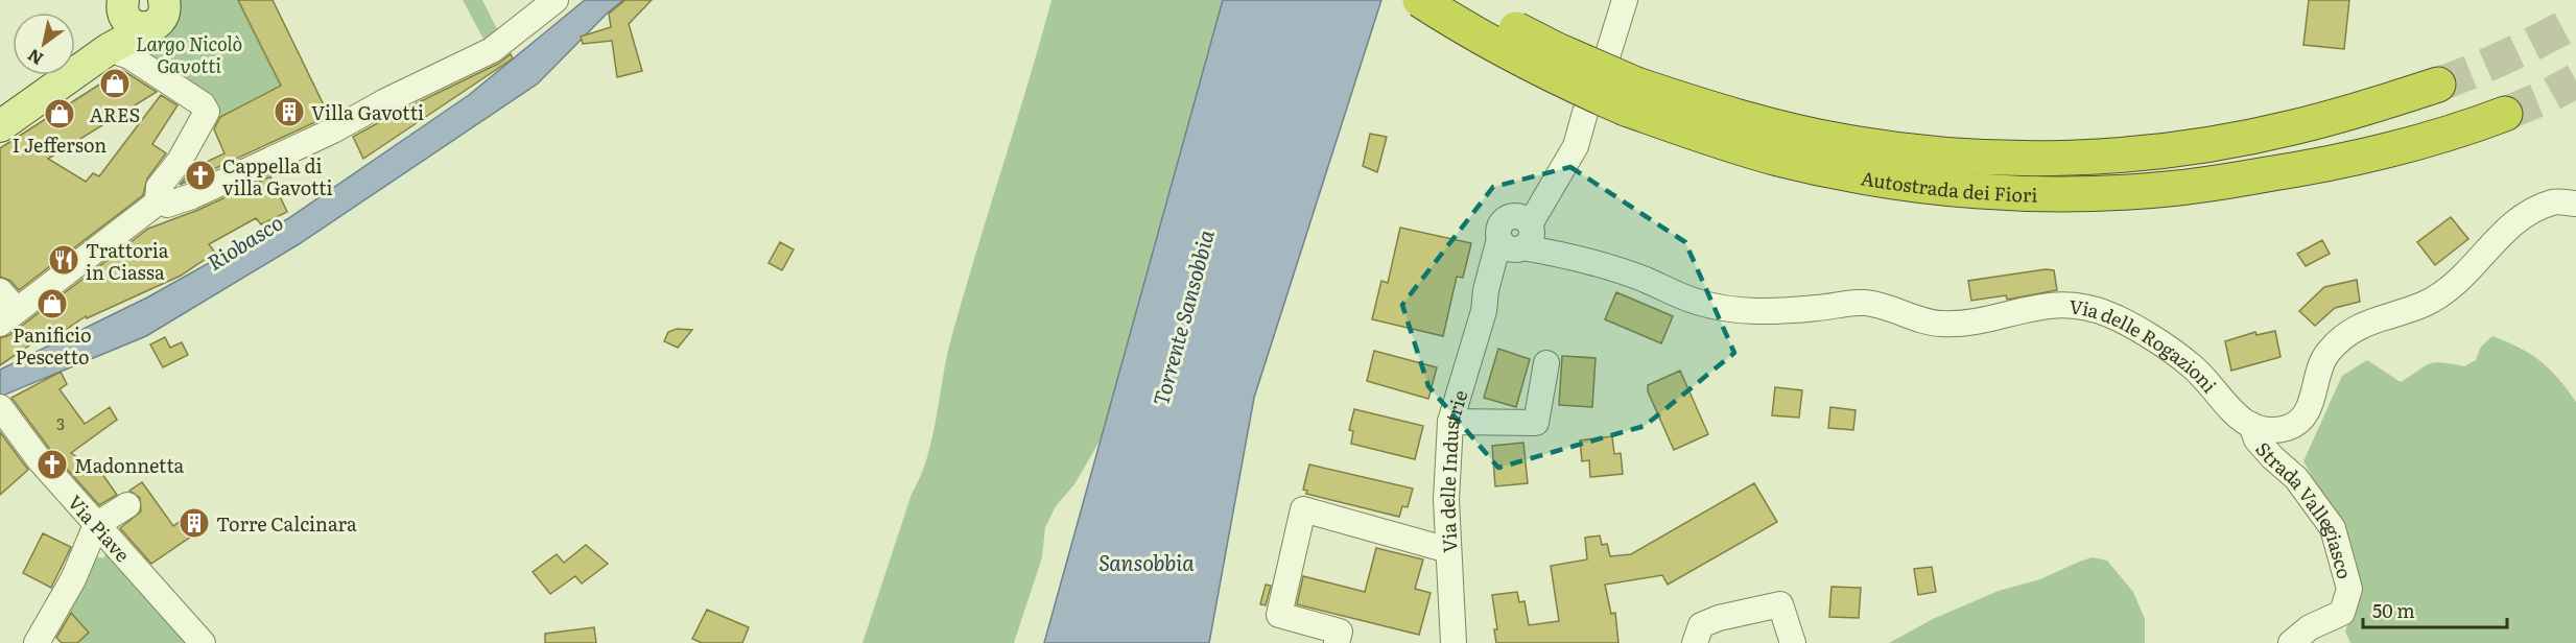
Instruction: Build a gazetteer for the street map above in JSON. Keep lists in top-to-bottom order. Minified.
{"streets":{"highway":["Autostrada dei Fiori"],"street":["Via delle Rogazioni","Via delle Industrie","Strada Vallegiasco","Via Piave"]},"crossings":[["Via delle Rogazioni","Via delle Industrie"],["Via delle Rogazioni","Strada Vallegiasco"]],"water":["Riobasco","Torrente Sansobbia","Sansobbia"],"parks":["Largo Nicolò Gavotti"],"places":{"shop":["ARES","I Jefferson","Panificio Pescetto"],"building":["Villa Gavotti","Torre Calcinara"],"church":["Cappella di villa Gavotti","Madonnetta"],"restaurant":["Trattoria in Ciassa"]},"house_numbers":["3"],"scale_bar":"50 m","north":"bottom left"}
